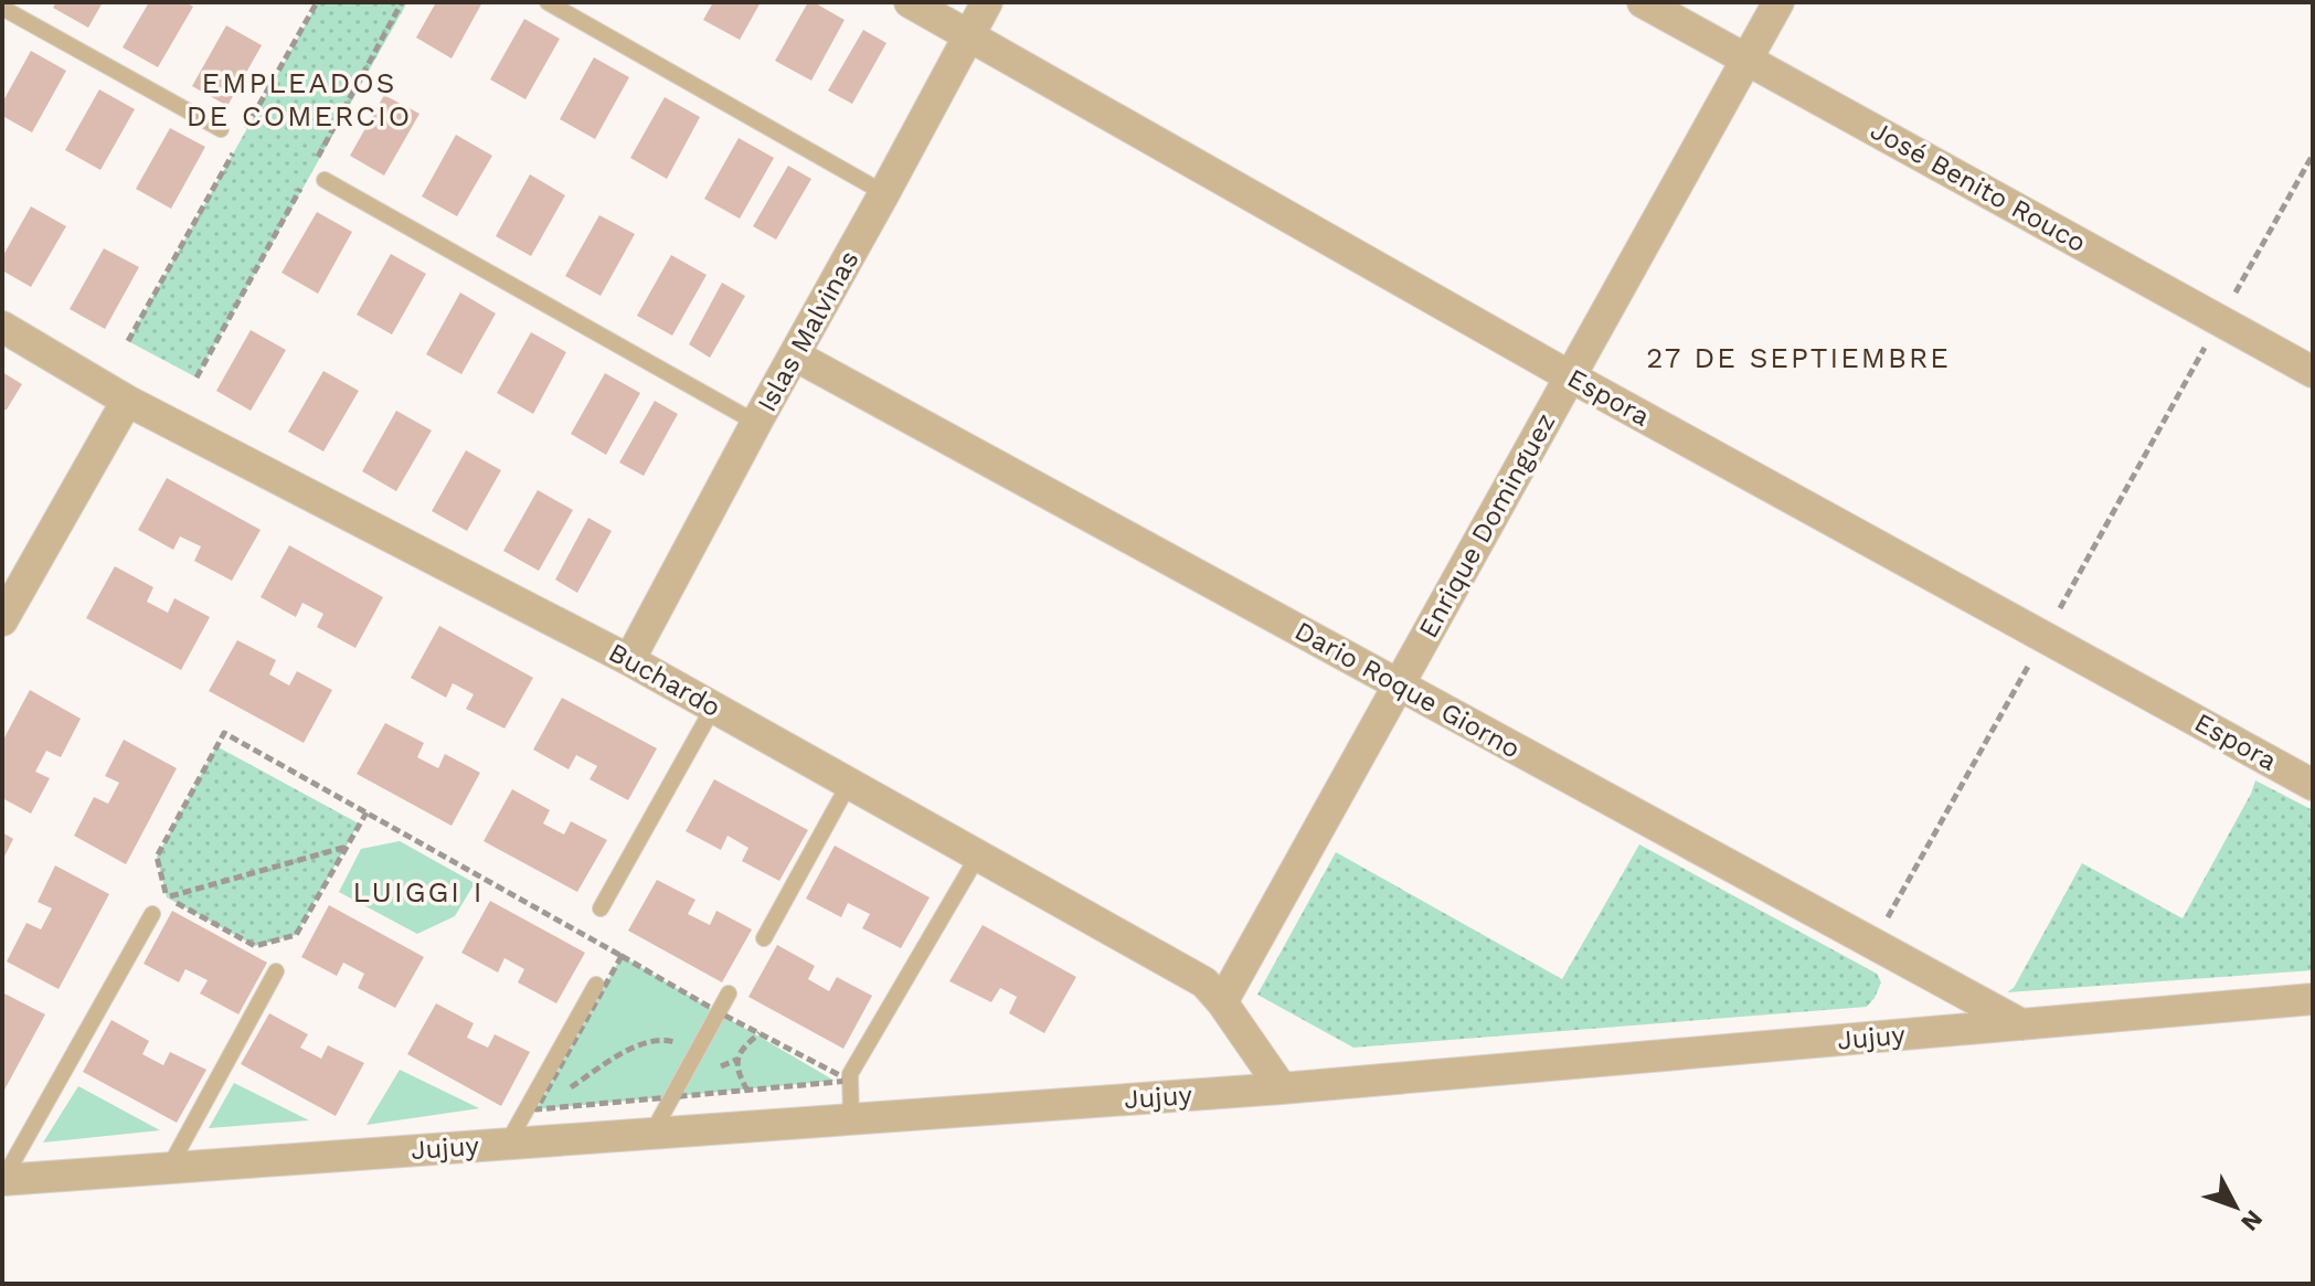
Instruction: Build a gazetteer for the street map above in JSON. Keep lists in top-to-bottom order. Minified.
{"streets":{"street":["José Benito Rouco","Islas Malvinas","Espora","Enrique Dominguez","Buchardo","Dario Roque Giorno","Jujuy"]},"crossings":[["José Benito Rouco","Enrique Dominguez"],["Islas Malvinas","Espora"],["Islas Malvinas","Buchardo"],["Islas Malvinas","Dario Roque Giorno"],["Espora","Enrique Dominguez"],["Enrique Dominguez","Buchardo"],["Enrique Dominguez","Dario Roque Giorno"],["Buchardo","Jujuy"],["Dario Roque Giorno","Jujuy"]],"districts":["EMPLEADOS DE COMERCIO","27 DE SEPTIEMBRE","LUIGGI I"],"north":"bottom right"}
